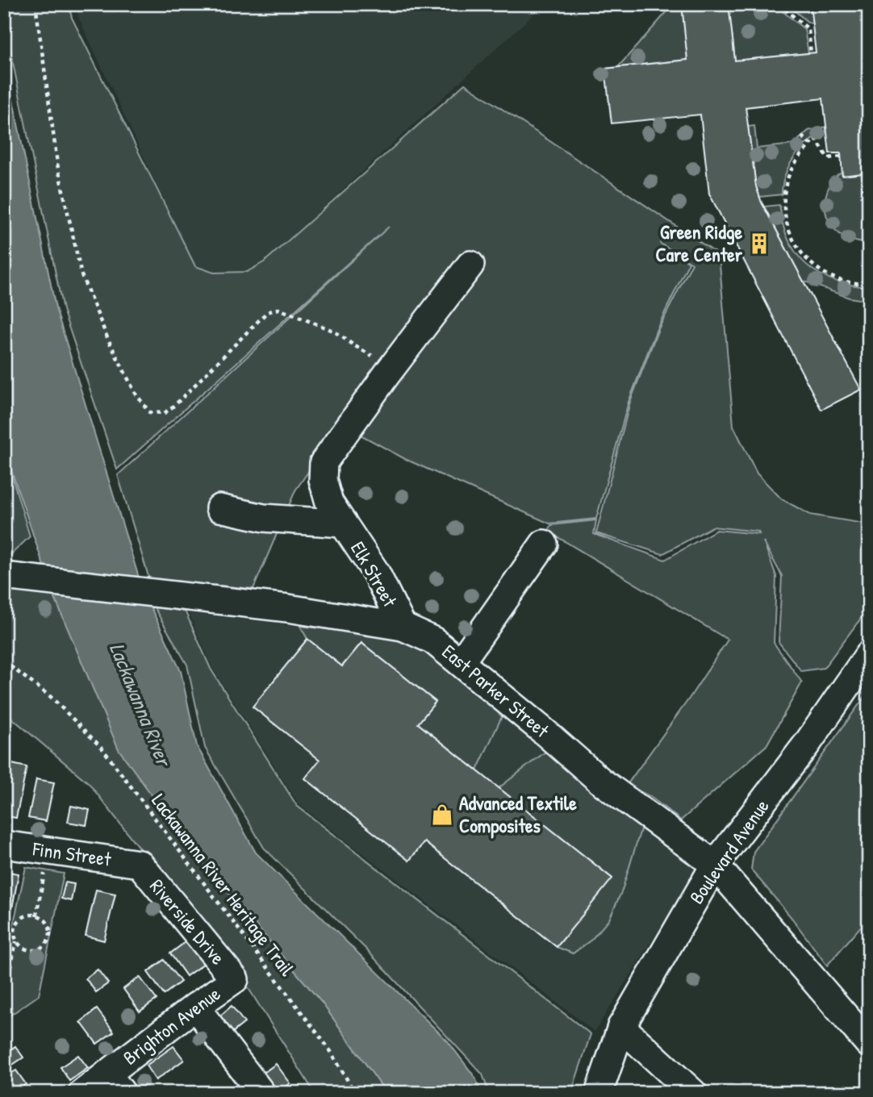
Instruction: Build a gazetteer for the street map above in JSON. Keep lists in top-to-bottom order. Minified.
{"streets":{"street":["Elk Street","East Parker Street","Boulevard Avenue","Finn Street","Riverside Drive","Brighton Avenue"],"path":["Lackawanna River Heritage Trail"]},"crossings":[["Elk Street","East Parker Street"],["East Parker Street","Boulevard Avenue"],["Finn Street","Riverside Drive"],["Riverside Drive","Brighton Avenue"]],"water":["Lackawanna River"],"places":{"building":["Green Ridge Care Center"],"shop":["Advanced Textile Composites"]}}
